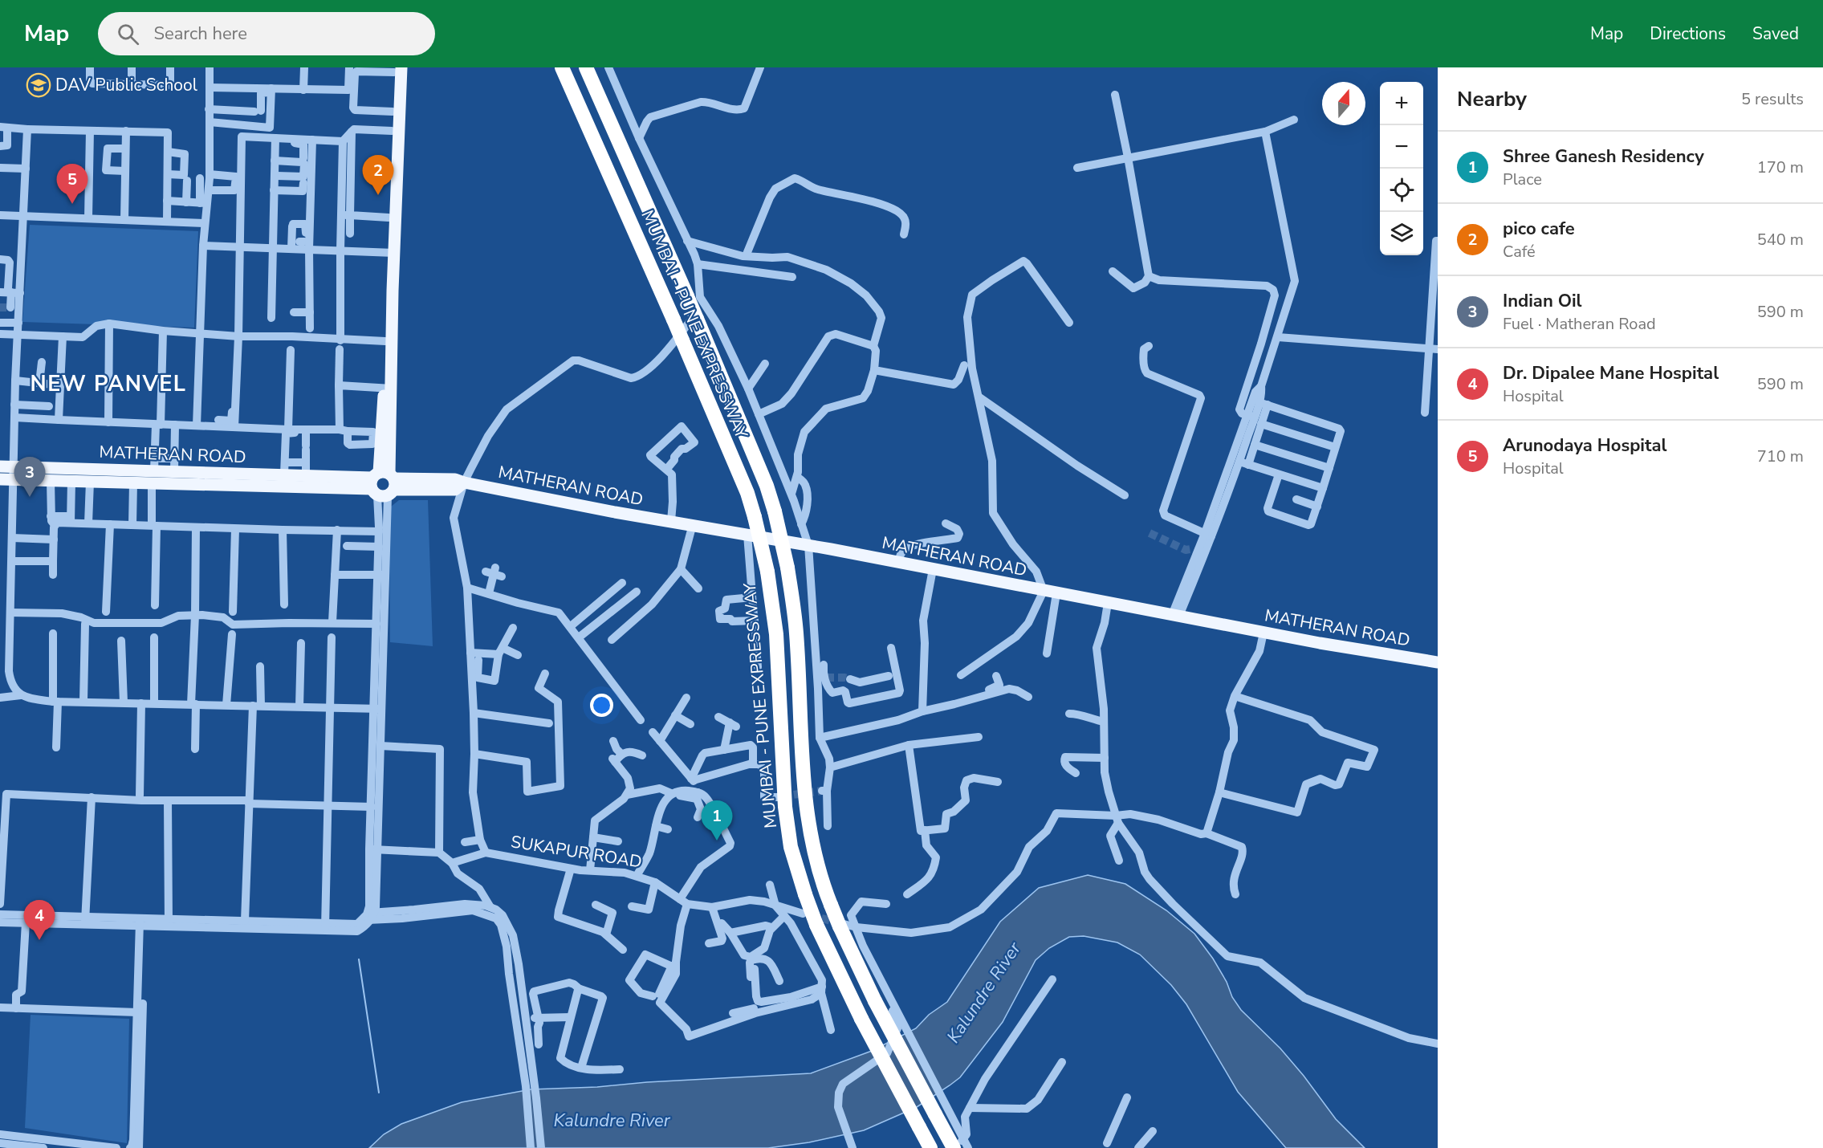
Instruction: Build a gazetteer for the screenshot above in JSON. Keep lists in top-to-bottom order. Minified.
{"streets":{"highway":["MUMBAI - PUNE EXPRESSWAY"],"main road":["MATHERAN ROAD"],"street":["SUKAPUR ROAD"]},"districts":["NEW PANVEL"],"water":["Kalundre River"],"places":{"school or university":["DAV Public School"]},"north":"top","page":{"header":"Map","search":"Search here","nav":["Map","Directions","Saved"],"heading":["Nearby","5 results"],"map_buttons":["+","−"],"list":[{"mark":"1","name":"Shree Ganesh Residency","note":"Place","value":"170 m"},{"mark":"2","name":"pico cafe","note":"Café","value":"540 m"},{"mark":"3","name":"Indian Oil","note":"Fuel · Matheran Road","value":"590 m"},{"mark":"4","name":"Dr. Dipalee Mane Hospital","note":"Hospital","value":"590 m"},{"mark":"5","name":"Arunodaya Hospital","note":"Hospital","value":"710 m"}],"pins":["2","5","3","1","4"]}}
